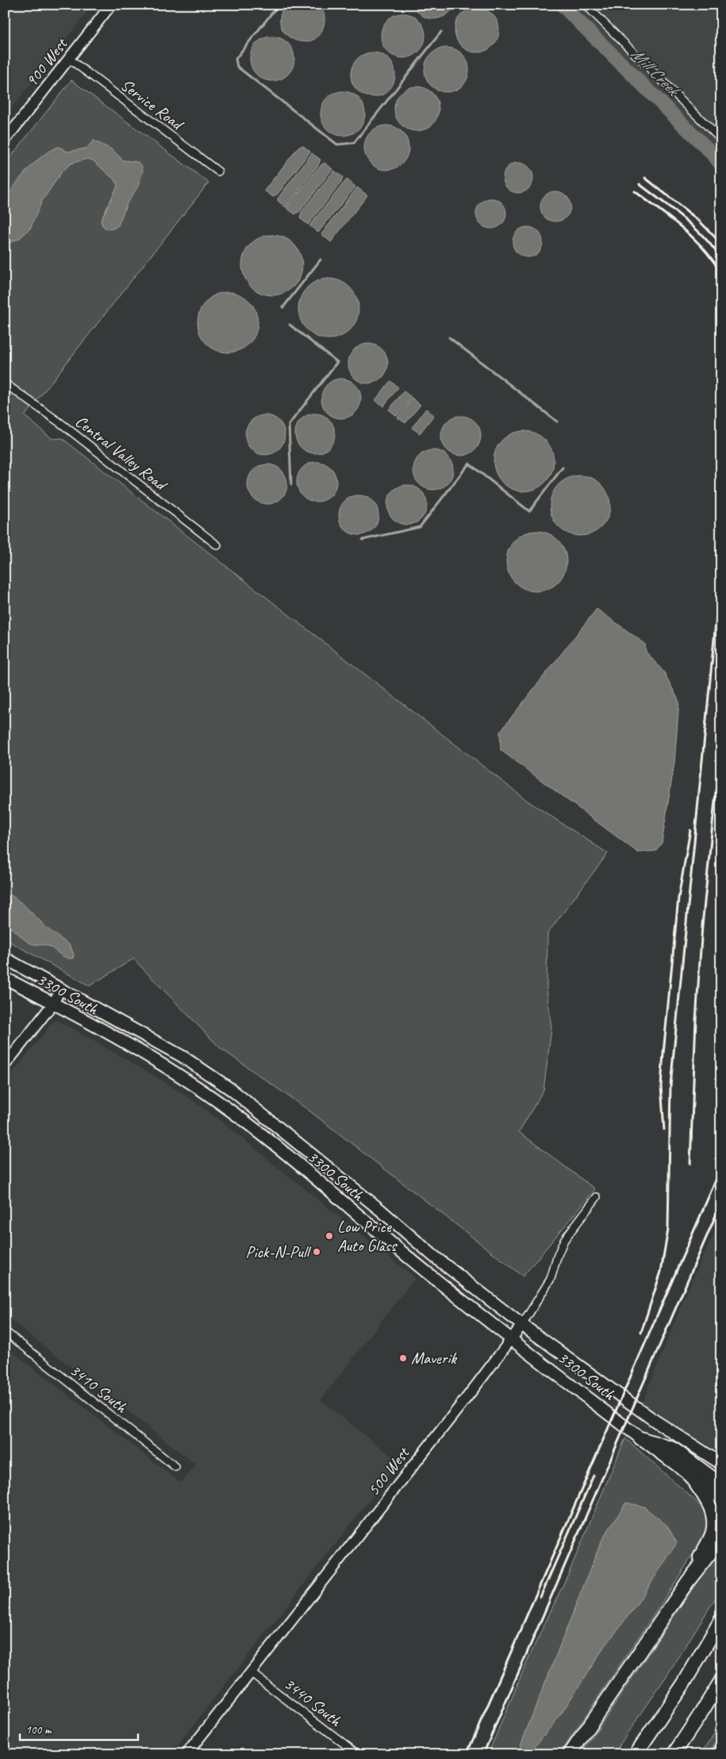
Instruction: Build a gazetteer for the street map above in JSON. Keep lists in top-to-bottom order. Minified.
{"streets":{"main road":["900 West","3300 South","500 West"],"street":["Service Road","Central Valley Road","3410 South","3440 South"]},"crossings":[["900 West","Service Road"],["3300 South","500 West"],["500 West","3440 South"]],"water":["Mill Creek"],"places":["Low Price Auto Glass","Pick-N-Pull","Maverik"],"scale_bar":"100 m"}
